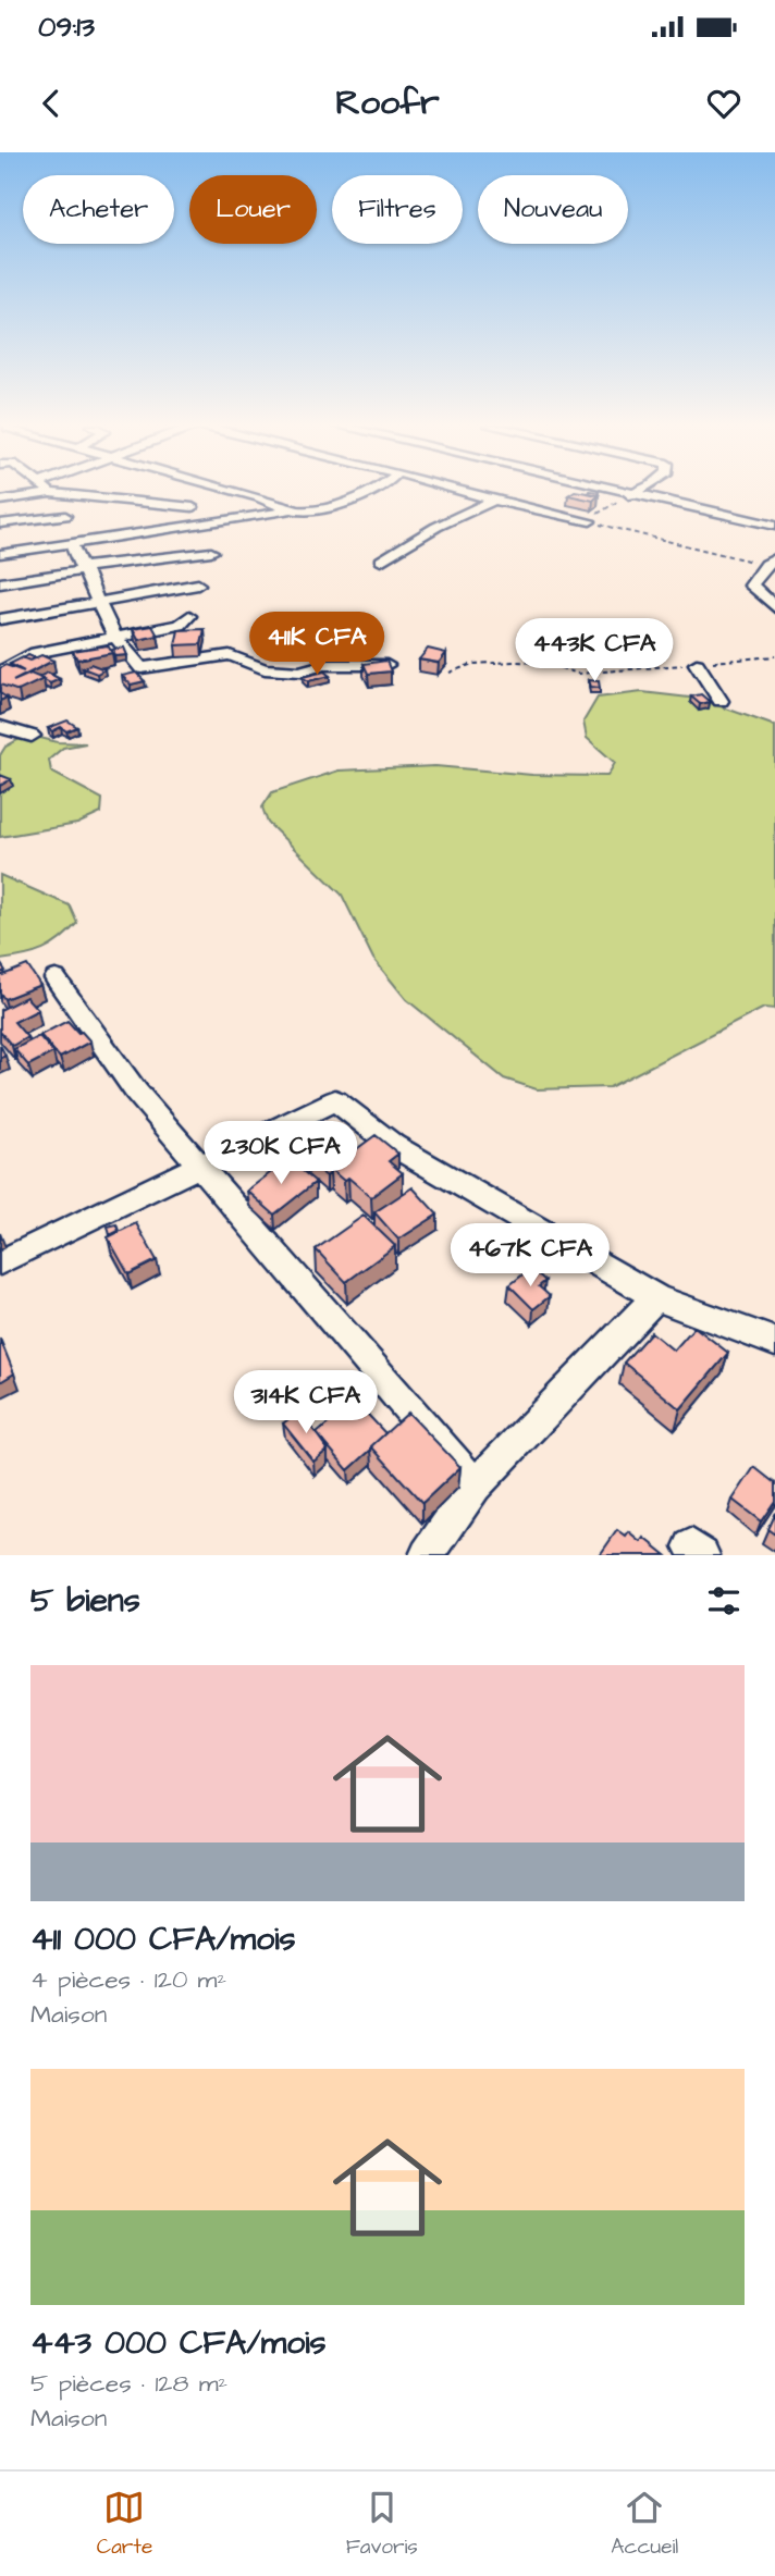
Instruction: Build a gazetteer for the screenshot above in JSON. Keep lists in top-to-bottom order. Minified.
{"page":{"status":"09:13","header":"Roofr","chip":["Acheter","Louer","Filtres","Nouveau"],"price":["411K CFA","443K CFA","230K CFA","467K CFA","314K CFA"],"heading":"5 biens","list":[{"name":"411 000 CFA/mois","note":"4 pièces · 120 m² · Maison"},{"name":"443 000 CFA/mois","note":"5 pièces · 128 m² · Maison"}],"tabs":["Carte","Favoris","Accueil"]}}
